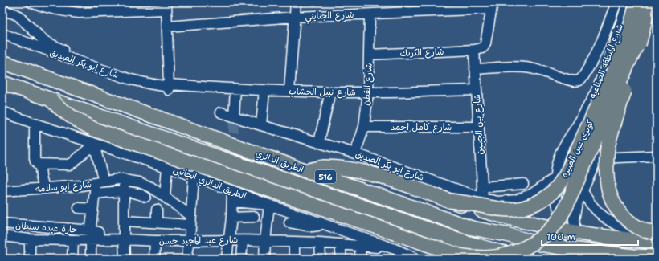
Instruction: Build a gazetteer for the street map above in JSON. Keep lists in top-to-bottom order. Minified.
{"streets":{"highway":["كوبرى عين الصيره","الطريق الدائري","516"],"street":["شارع الجنايني","شارع الكرنك","شارع المنطقه الصناعيه","شارع ابو بكر الصديق","شارع القطن","شارع نبيل الخشاب","شارع بين الجبلين","شارع كامل احمد","الطريق الدائري الجانبى","شارع ابو سلامه","حارة عبده سلطان","شارع عبد المجيد حسن"]},"crossings":[["شارع الجنايني","شارع القطن"],["شارع الكرنك","شارع القطن"],["شارع الكرنك","شارع بين الجبلين"],["شارع المنطقه الصناعيه","شارع ابو بكر الصديق"],["شارع ابو بكر الصديق","شارع القطن"],["شارع ابو بكر الصديق","شارع نبيل الخشاب"],["شارع ابو بكر الصديق","شارع بين الجبلين"],["شارع القطن","شارع نبيل الخشاب"],["شارع القطن","شارع كامل احمد"],["شارع نبيل الخشاب","شارع بين الجبلين"],["شارع بين الجبلين","شارع كامل احمد"],["الطريق الدائري الجانبى","شارع عبد المجيد حسن"],["حارة عبده سلطان","شارع عبد المجيد حسن"]],"scale_bar":"100 m"}
